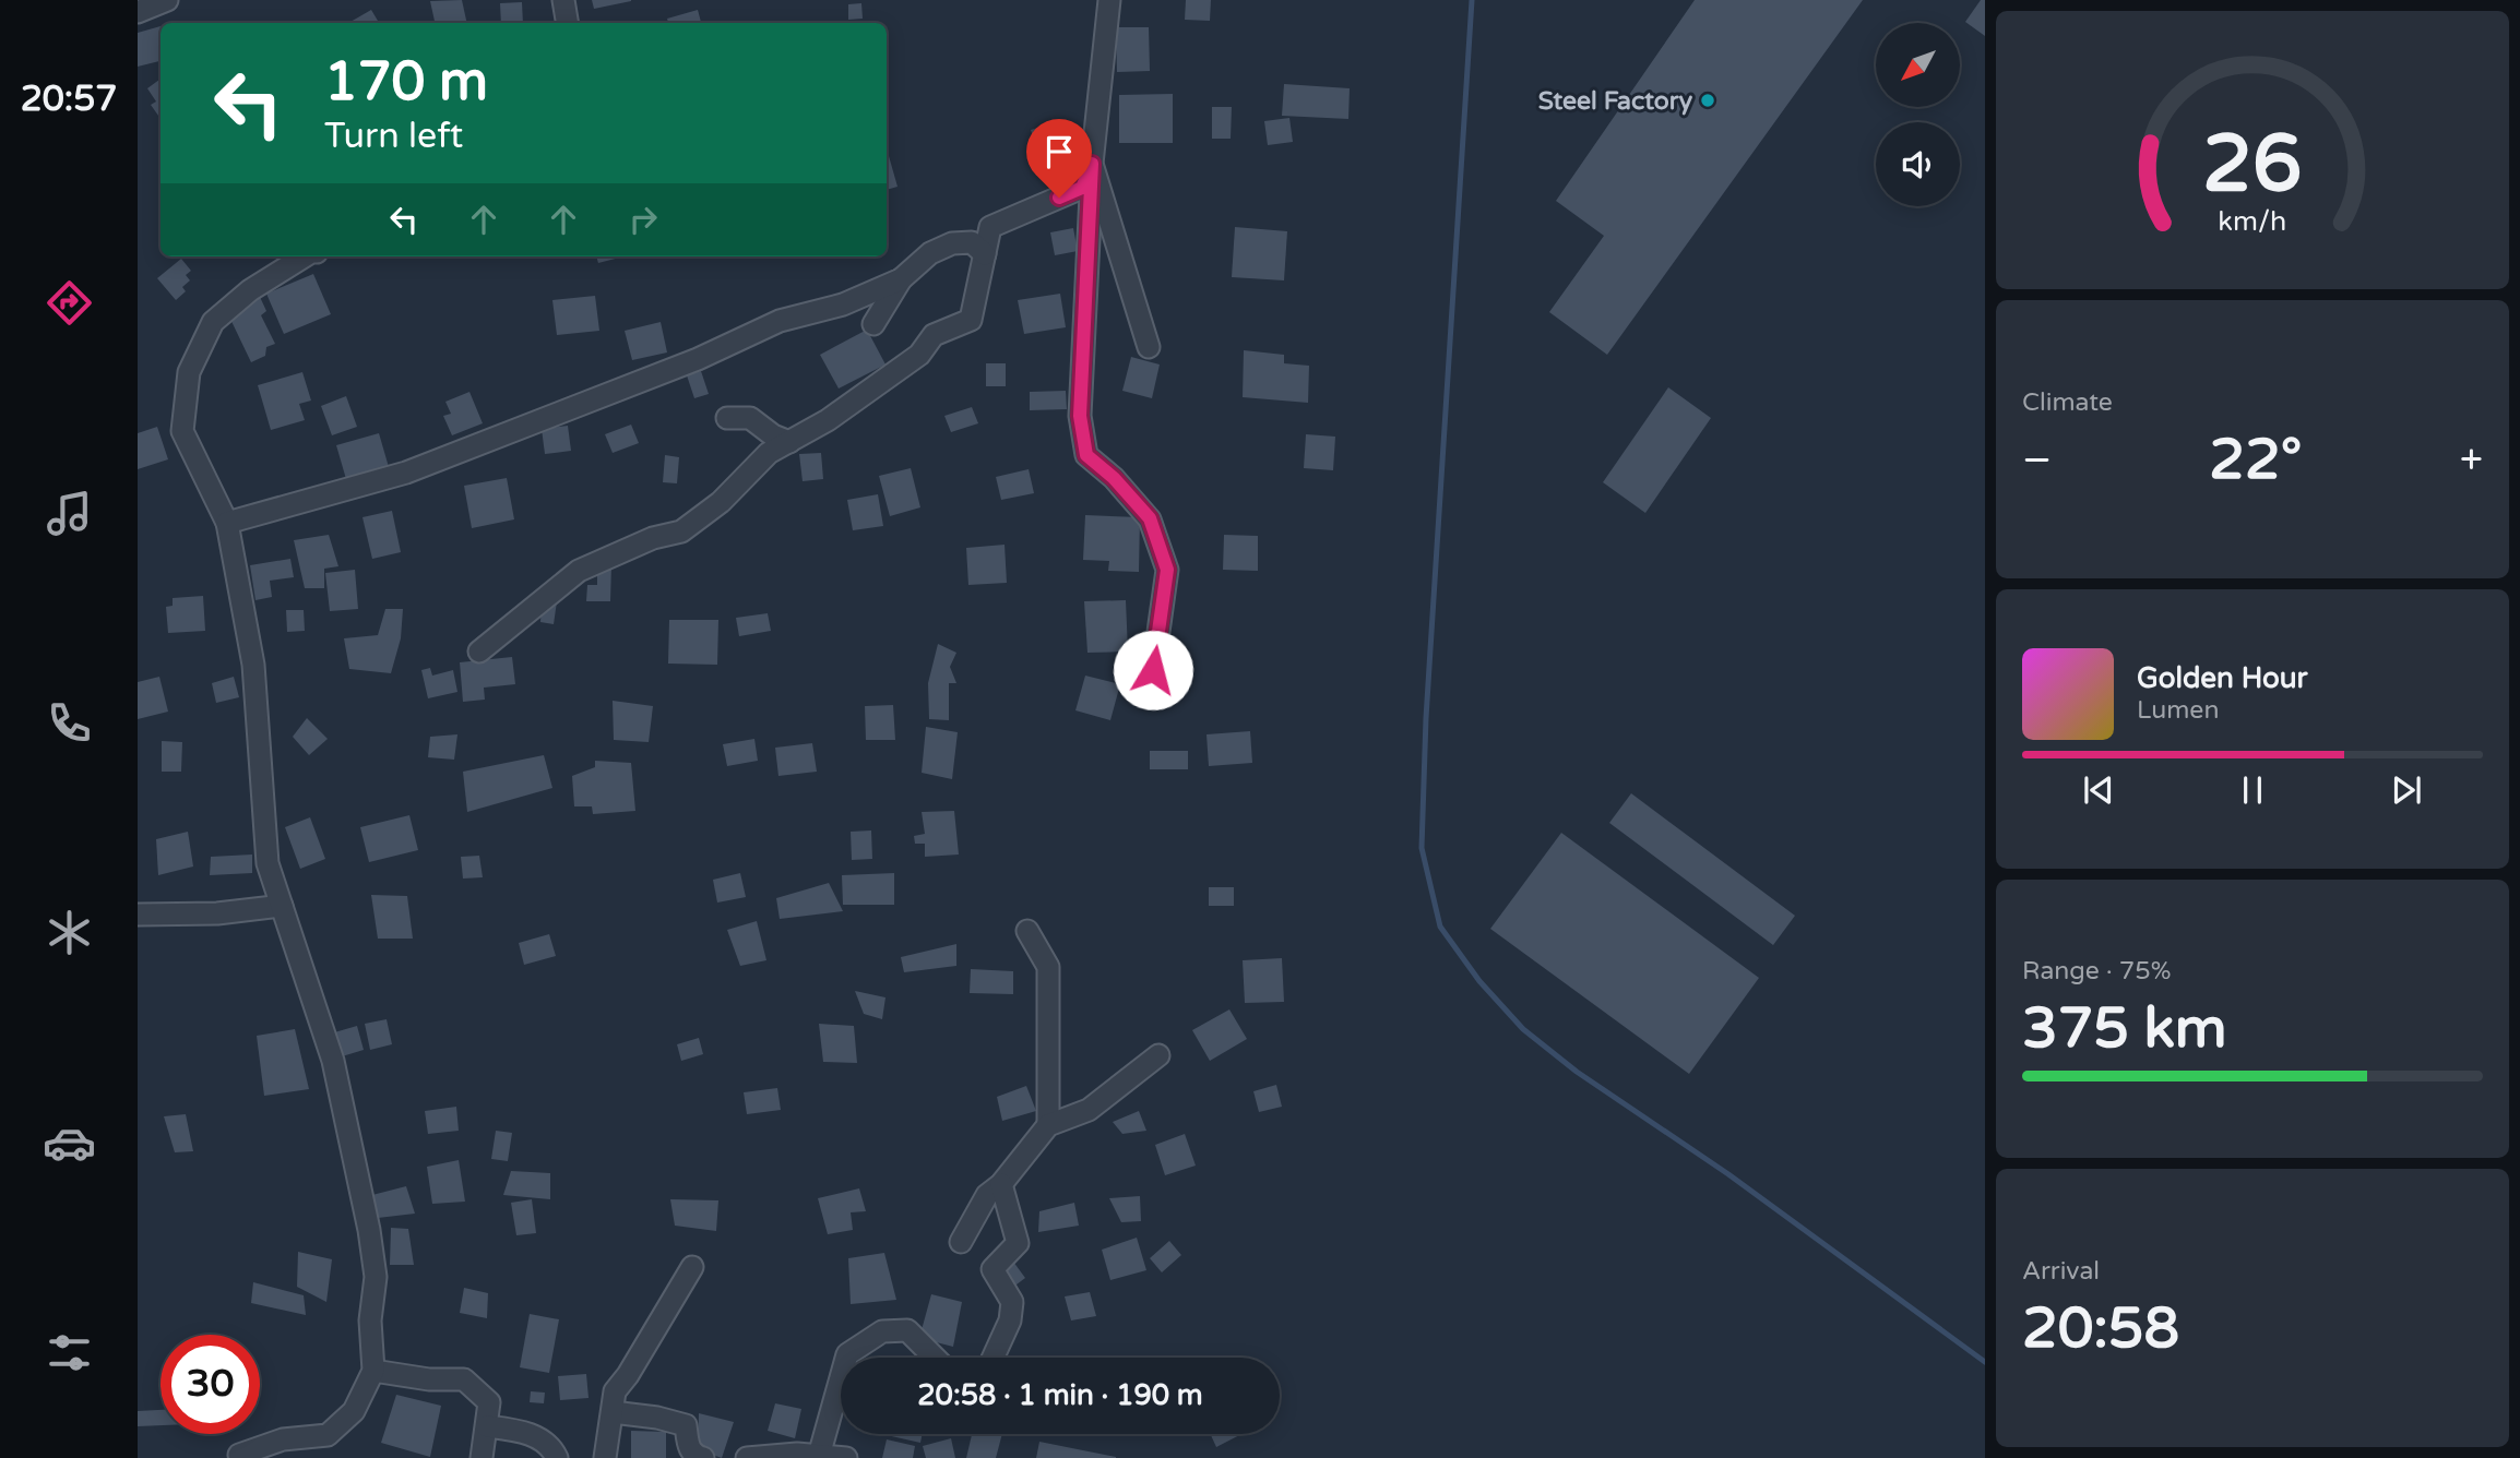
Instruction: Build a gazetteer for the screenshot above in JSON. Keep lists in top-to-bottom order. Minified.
{"places":["Steel Factory"],"north":"bottom left","page":{"tabs":"20:57","turn":["170 m","Turn left"],"tile":["Climate",["Range · 75%","375 km"],["Arrival","20:58"]],"heat":["−","22°","+"],"song":["Golden Hour","Lumen"],"limit":"30","trip":"20:58 · 1 min · 190 m","gauge":["26","km/h"]}}
